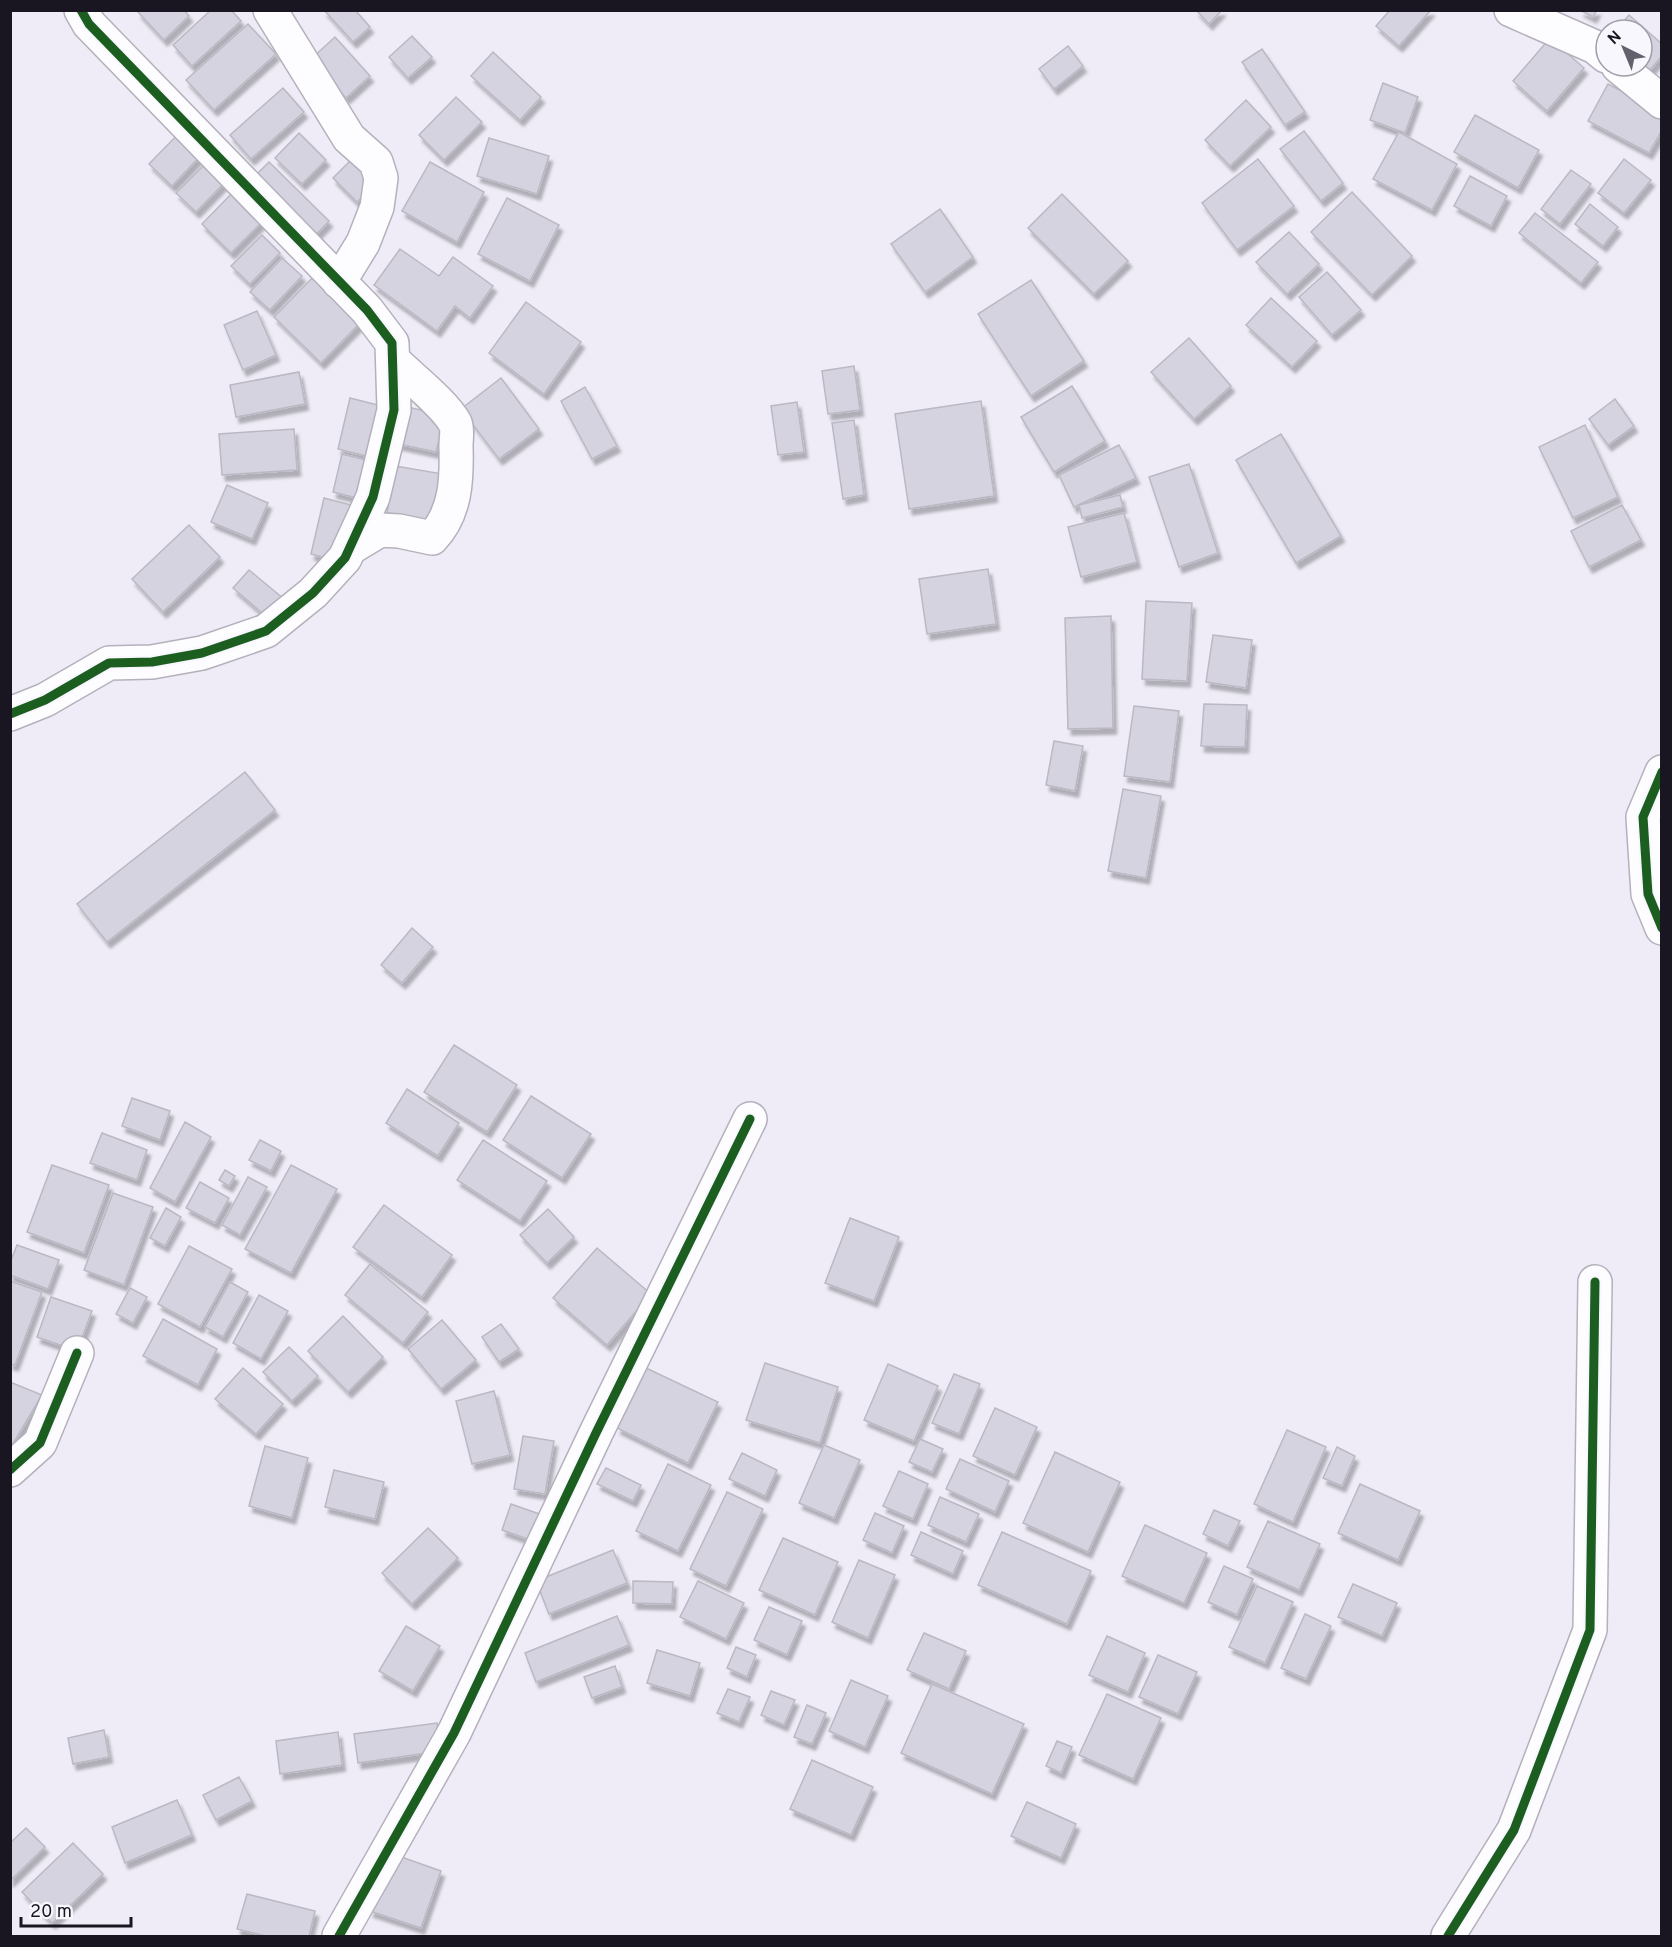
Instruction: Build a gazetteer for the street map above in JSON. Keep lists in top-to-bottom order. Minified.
{"scale_bar":"20 m","north":"top left"}
